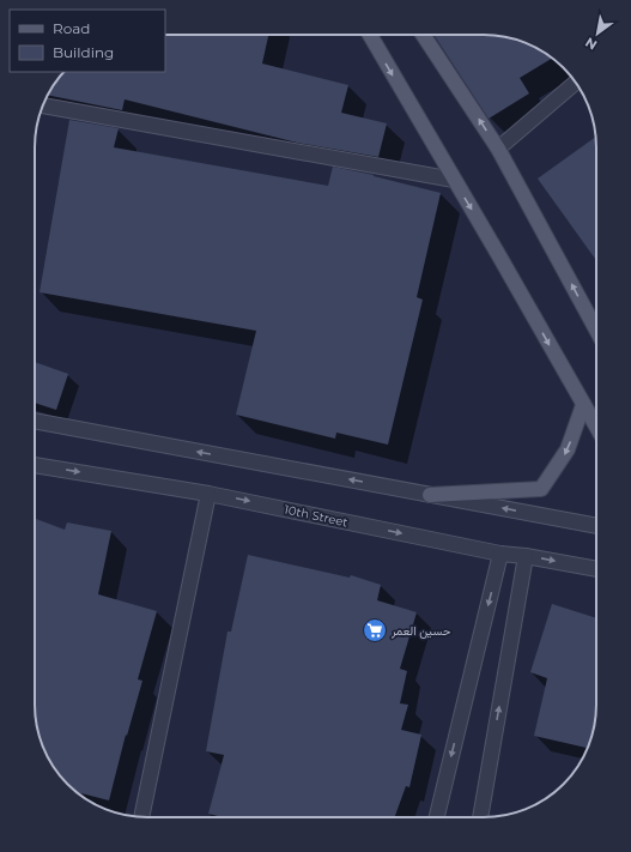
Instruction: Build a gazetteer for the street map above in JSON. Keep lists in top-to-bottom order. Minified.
{"streets":{"street":["10th Street"]},"places":{"supermarket":["حسين العمر"]},"legend":["Road","Building"],"north":"bottom left"}
